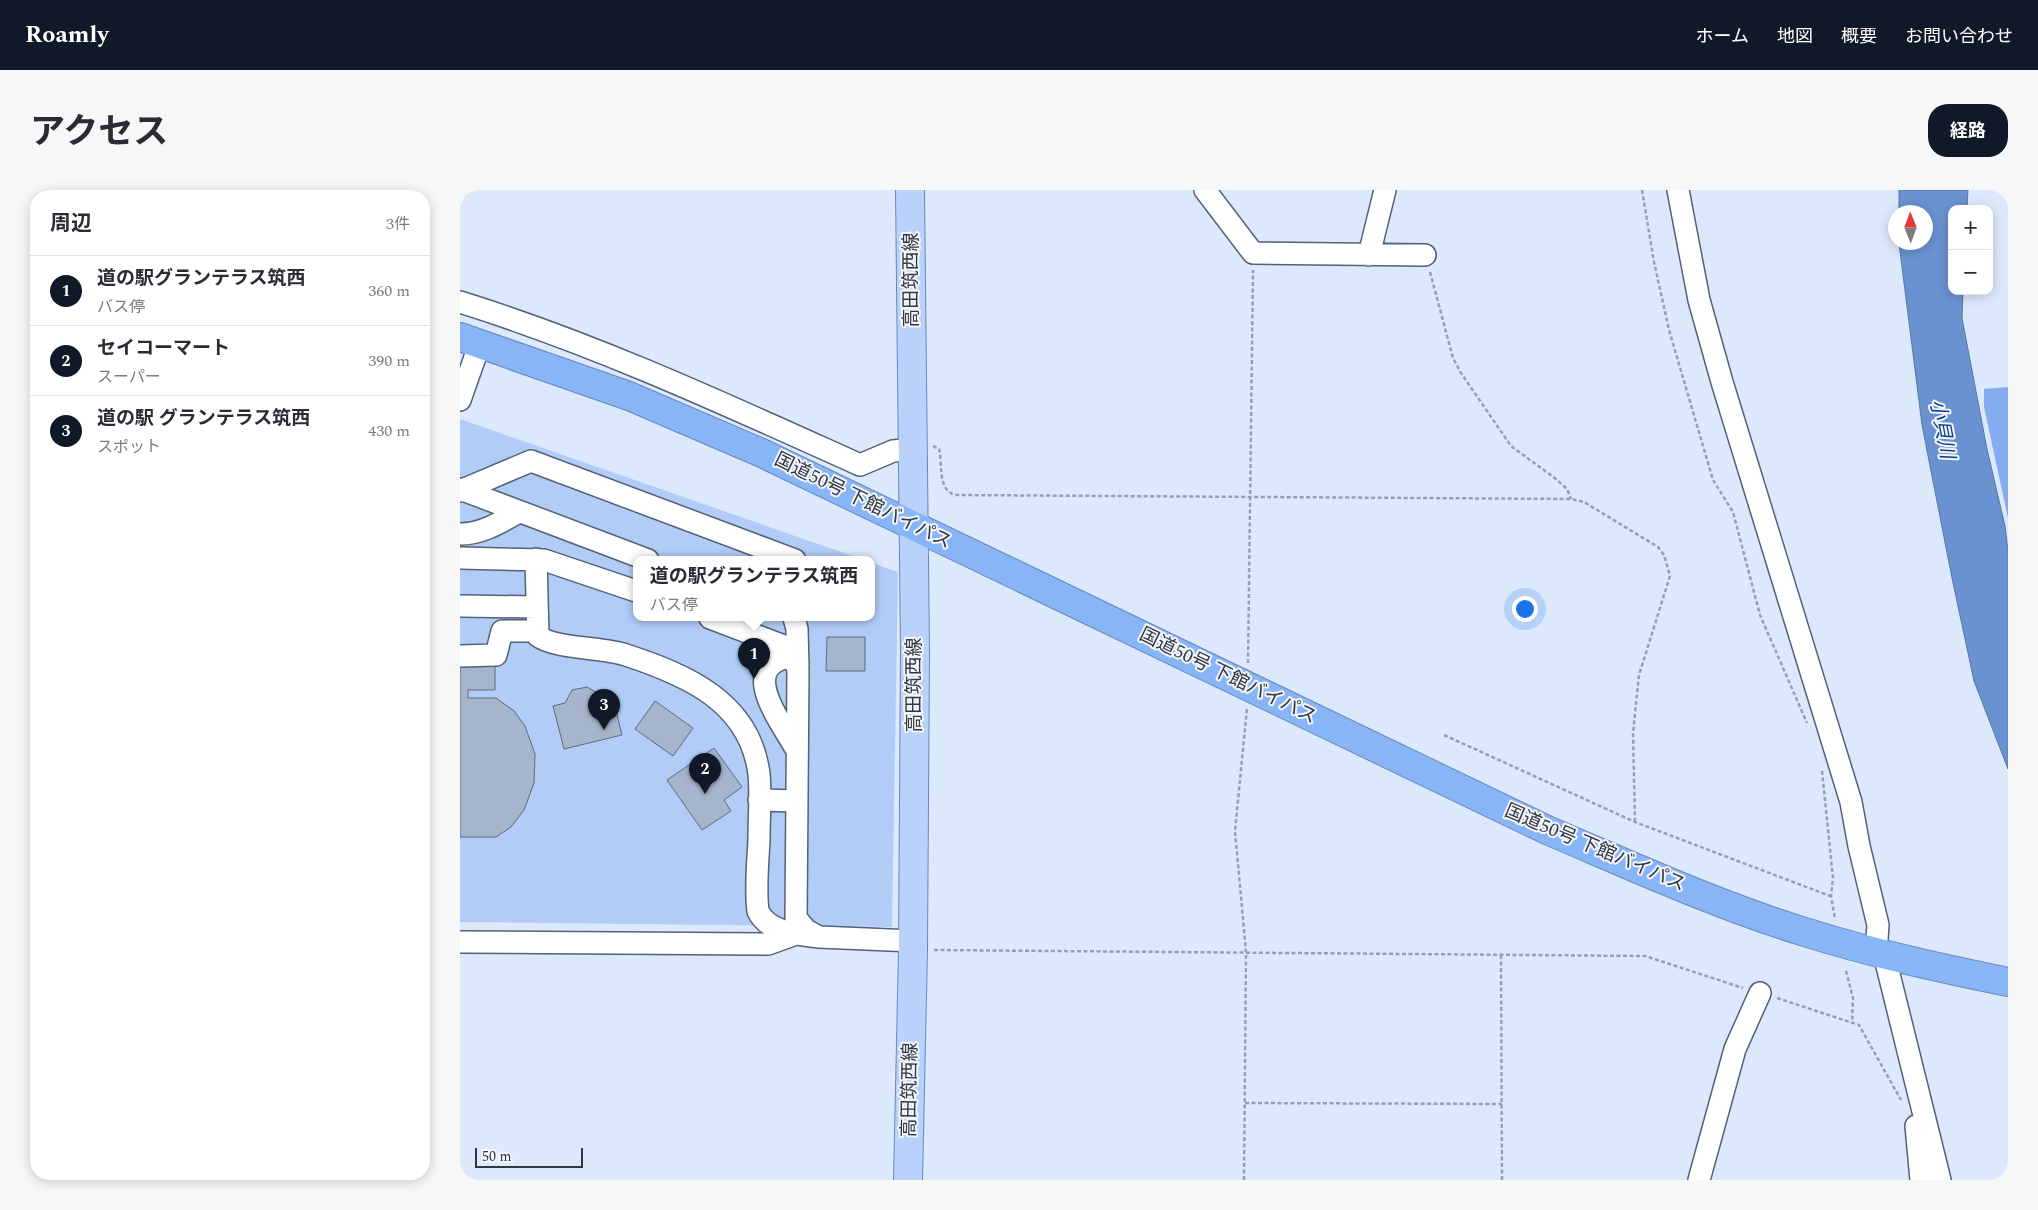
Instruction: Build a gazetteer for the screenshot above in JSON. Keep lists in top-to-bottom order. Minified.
{"streets":{"highway":["国道50号 下館バイパス"],"main road":["高田筑西線"]},"crossings":[["高田筑西線","国道50号 下館バイパス"]],"water":["小貝川"],"scale_bar":"50 m","north":"top","page":{"header":"Roamly","nav":["ホーム","地図","概要","お問い合わせ"],"title":"アクセス","buttons":"経路","heading":["周辺","3件"],"map_buttons":["+","−"],"list":[{"mark":"1","name":"道の駅グランテラス筑西","note":"バス停","value":"360 m"},{"mark":"2","name":"セイコーマート","note":"スーパー","value":"390 m"},{"mark":"3","name":"道の駅 グランテラス筑西","note":"スポット","value":"430 m"}],"popup":["道の駅グランテラス筑西","バス停"],"pins":["1","3","2"],"scale":"50 m"}}
